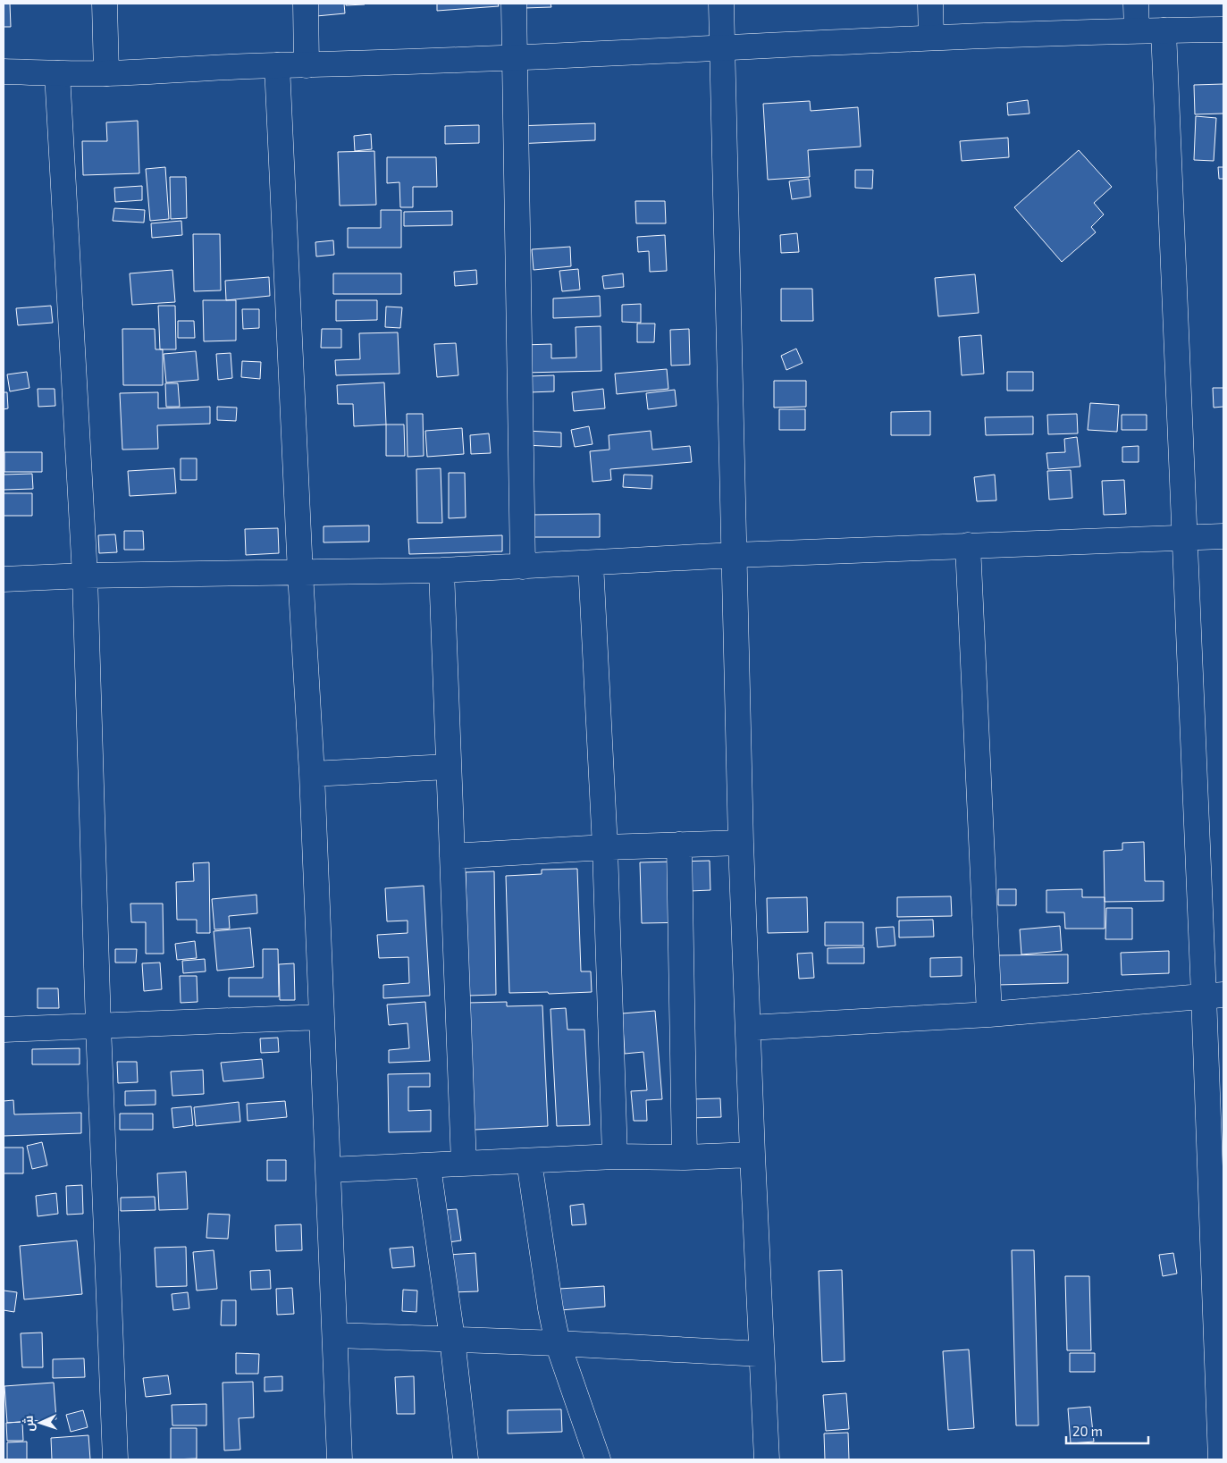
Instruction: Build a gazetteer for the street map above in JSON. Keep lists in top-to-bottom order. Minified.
{"scale_bar":"20 m","north":"left"}
